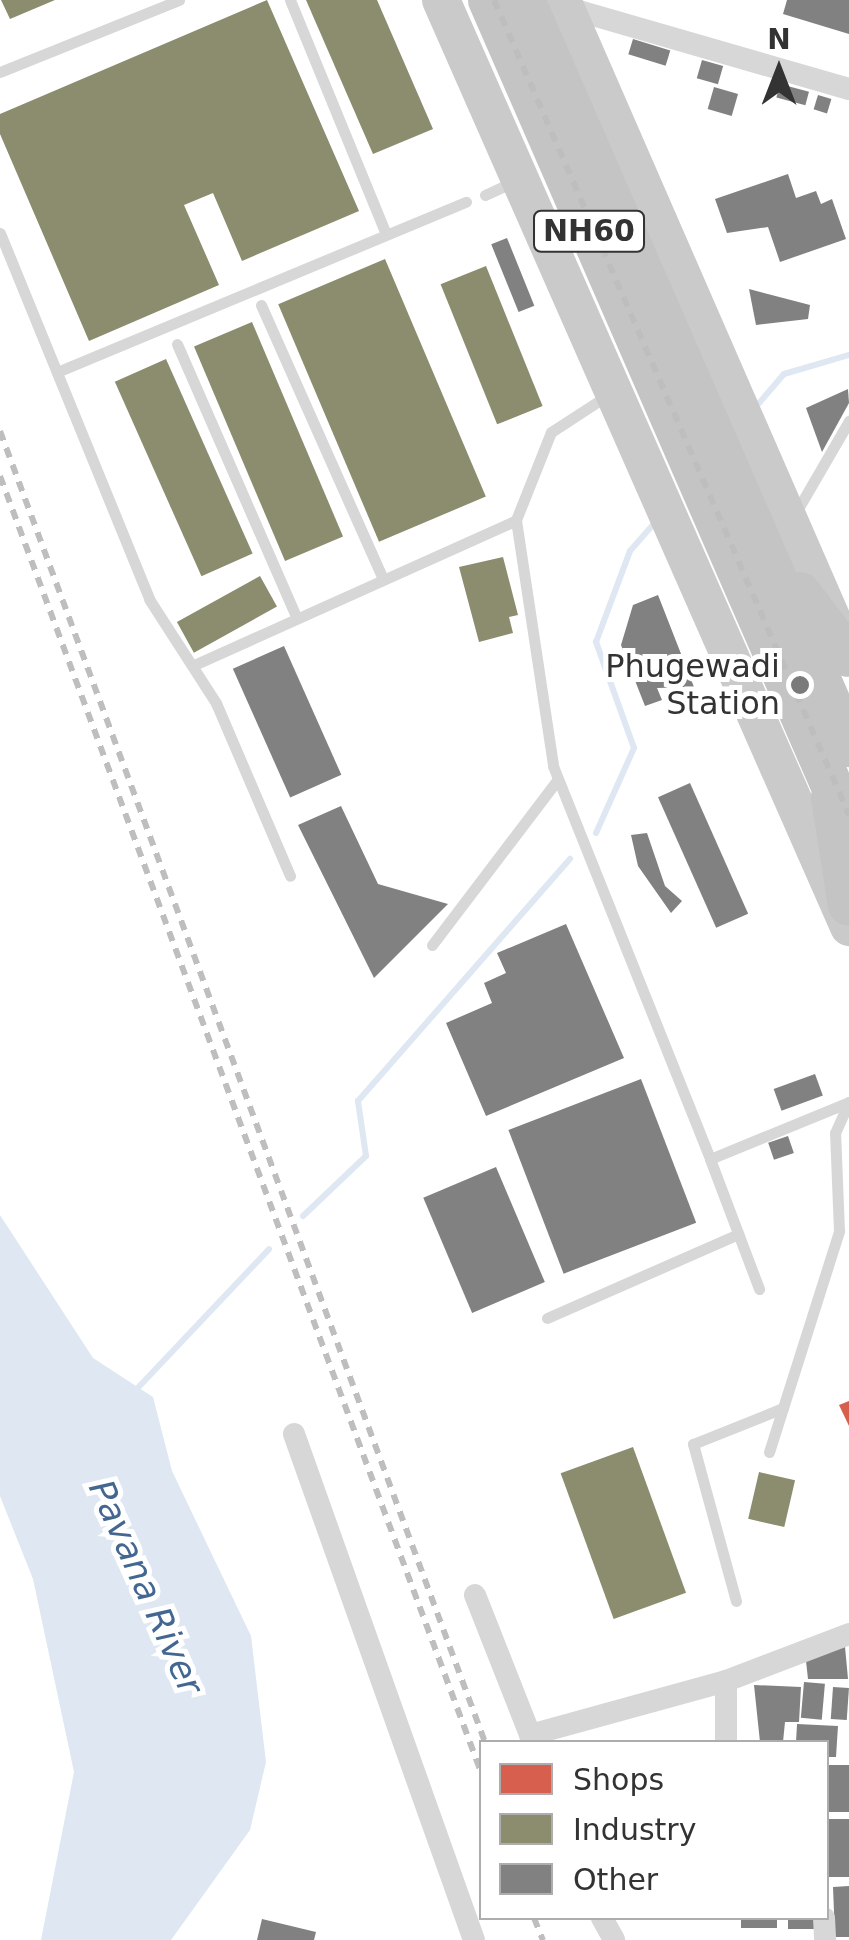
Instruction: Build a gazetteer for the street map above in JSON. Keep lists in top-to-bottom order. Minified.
{"streets":{"highway":["NH60"]},"water":["Pavana River"],"places":["Phugewadi Station"],"legend":["Shops","Industry","Other"],"north":"top"}
